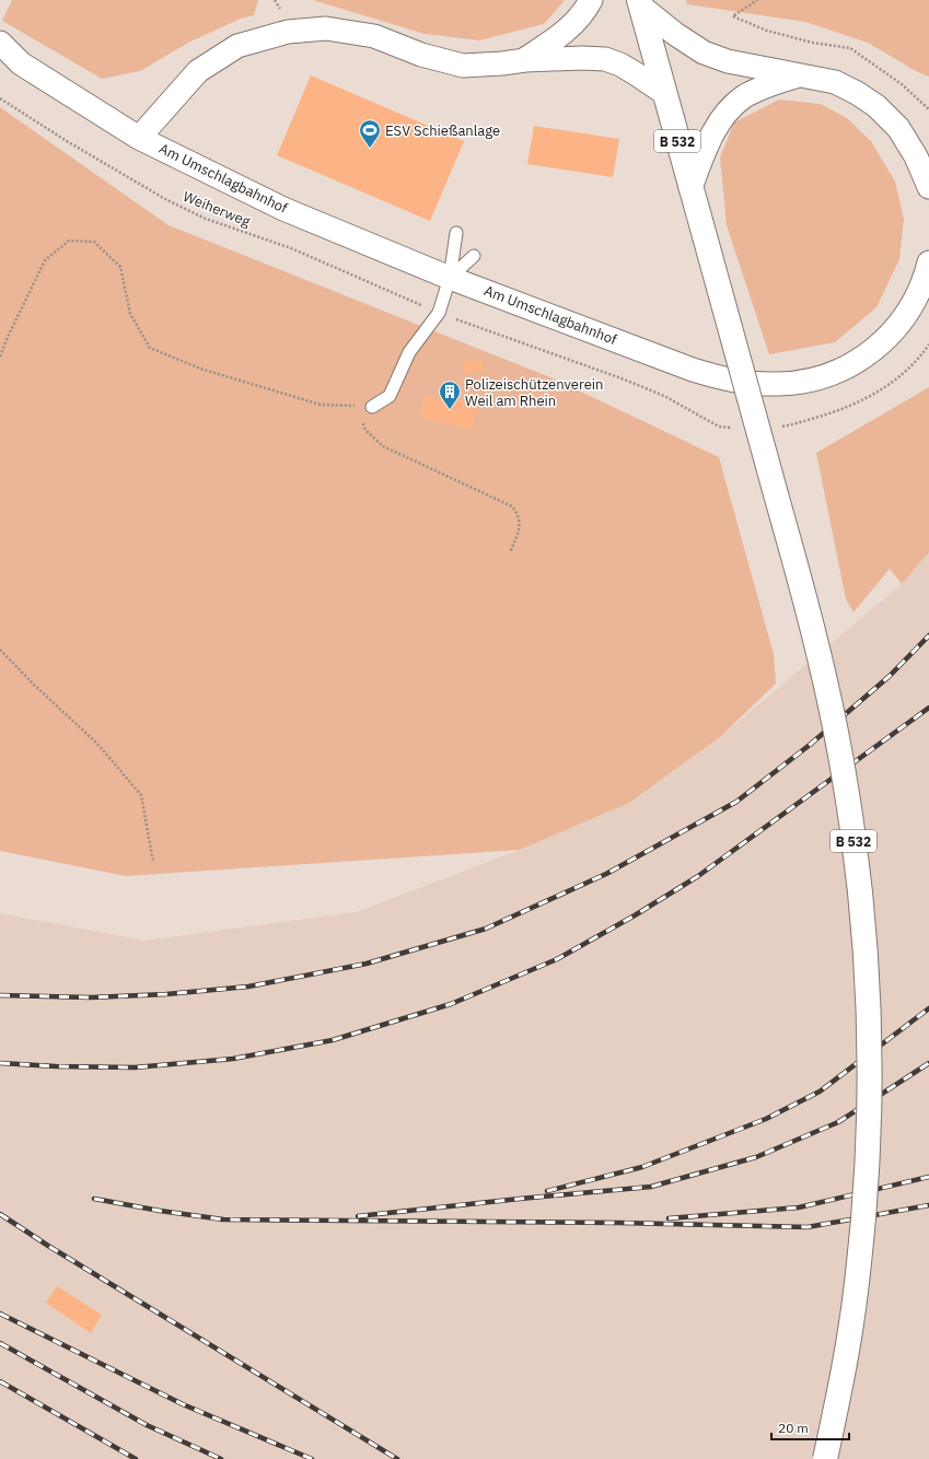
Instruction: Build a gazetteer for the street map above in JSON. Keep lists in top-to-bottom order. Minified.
{"streets":{"main road":["B 532"],"street":["Am Umschlagbahnhof"],"path":["Weiherweg"]},"crossings":[["B 532","Am Umschlagbahnhof"]],"places":{"sports":["ESV Schießanlage"],"building":["Polizeischützenverein Weil am Rhein"]},"scale_bar":"20 m"}
